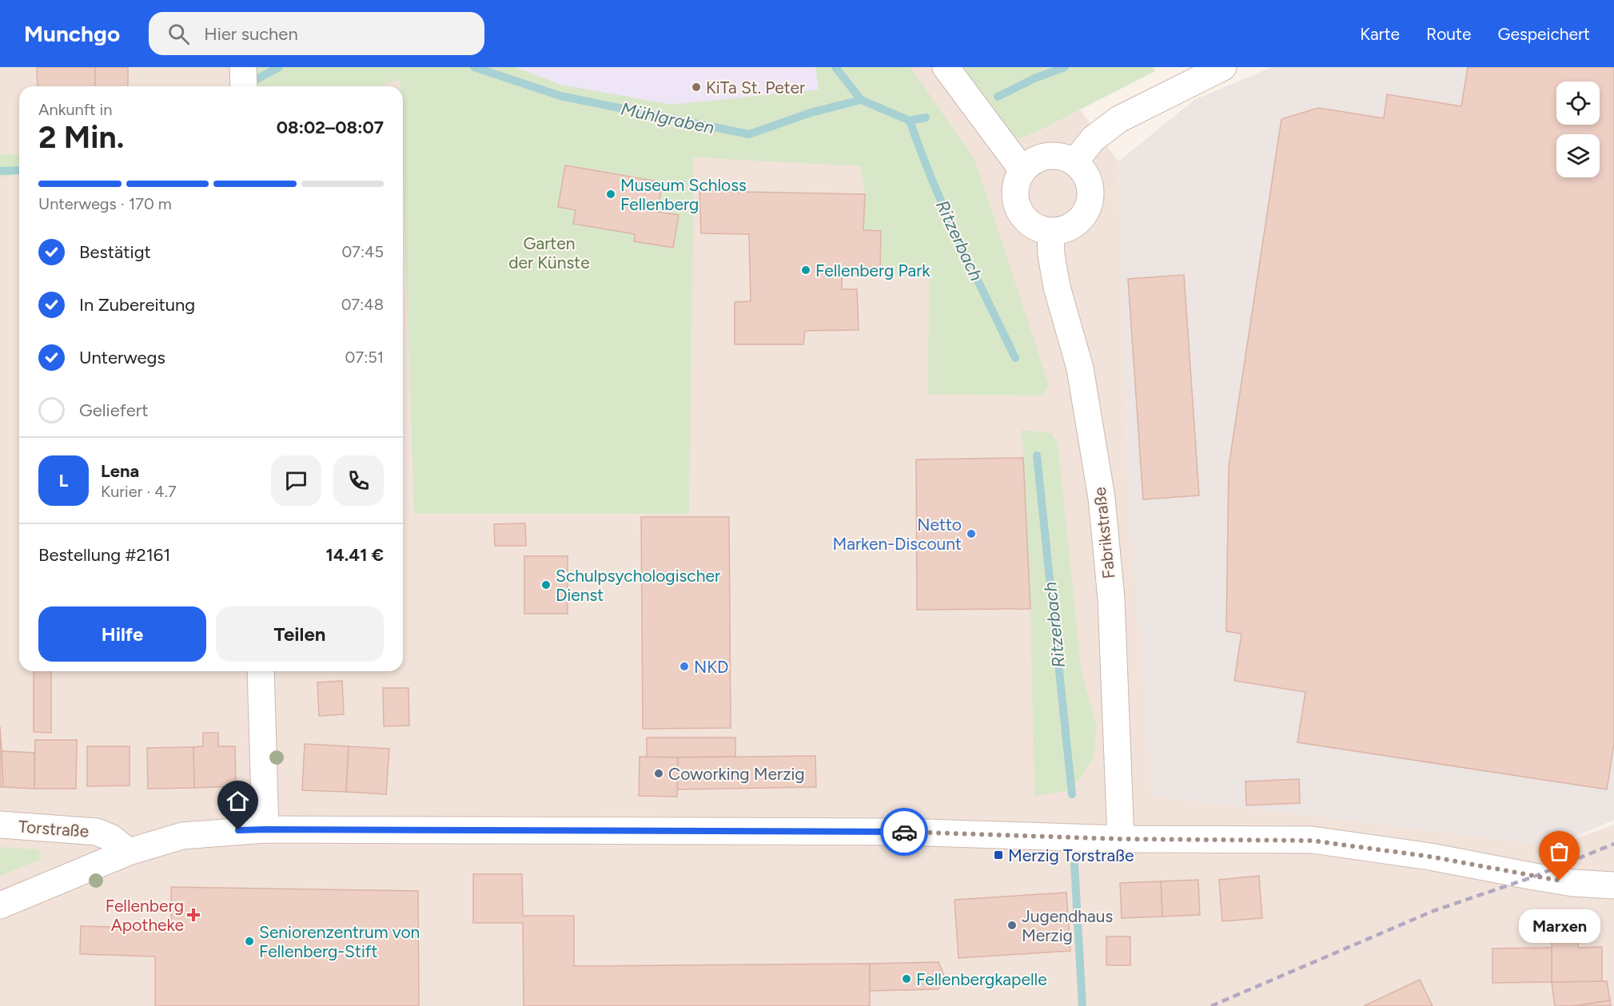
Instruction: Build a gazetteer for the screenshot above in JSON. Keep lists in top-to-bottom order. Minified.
{"streets":{"main road":["Fabrikstraße","Torstraße"]},"water":["Mühlgraben","Ritzerbach"],"parks":["Garten der Künste"],"places":{"other":["KiTa St. Peter","Museum Schloss Fellenberg","Fellenberg Park","Netto Marken-Discount","Schulpsychologischer Dienst","NKD","Coworking Merzig","Marxen","Jugendhaus Merzig","Seniorenzentrum von Fellenberg-Stift","Fellenbergkapelle"],"transit":["Merzig Torstraße"],"health":["Fellenberg Apotheke"]},"page":{"header":"Munchgo","search":"Hier suchen","nav":["Karte","Route","Gespeichert"],"heading":["2 Min.","Ankunft in","08:02–08:07"],"panel":["Lena","Kurier · 4.7","Bestellung #2161","14.41 €"],"bar":"Unterwegs · 170 m","list":[["Bestätigt","07:45"],["In Zubereitung","07:48"],["Unterwegs","07:51"],"Geliefert"],"round":"L","buttons":["Hilfe","Teilen"],"bubble":"Marxen"}}
